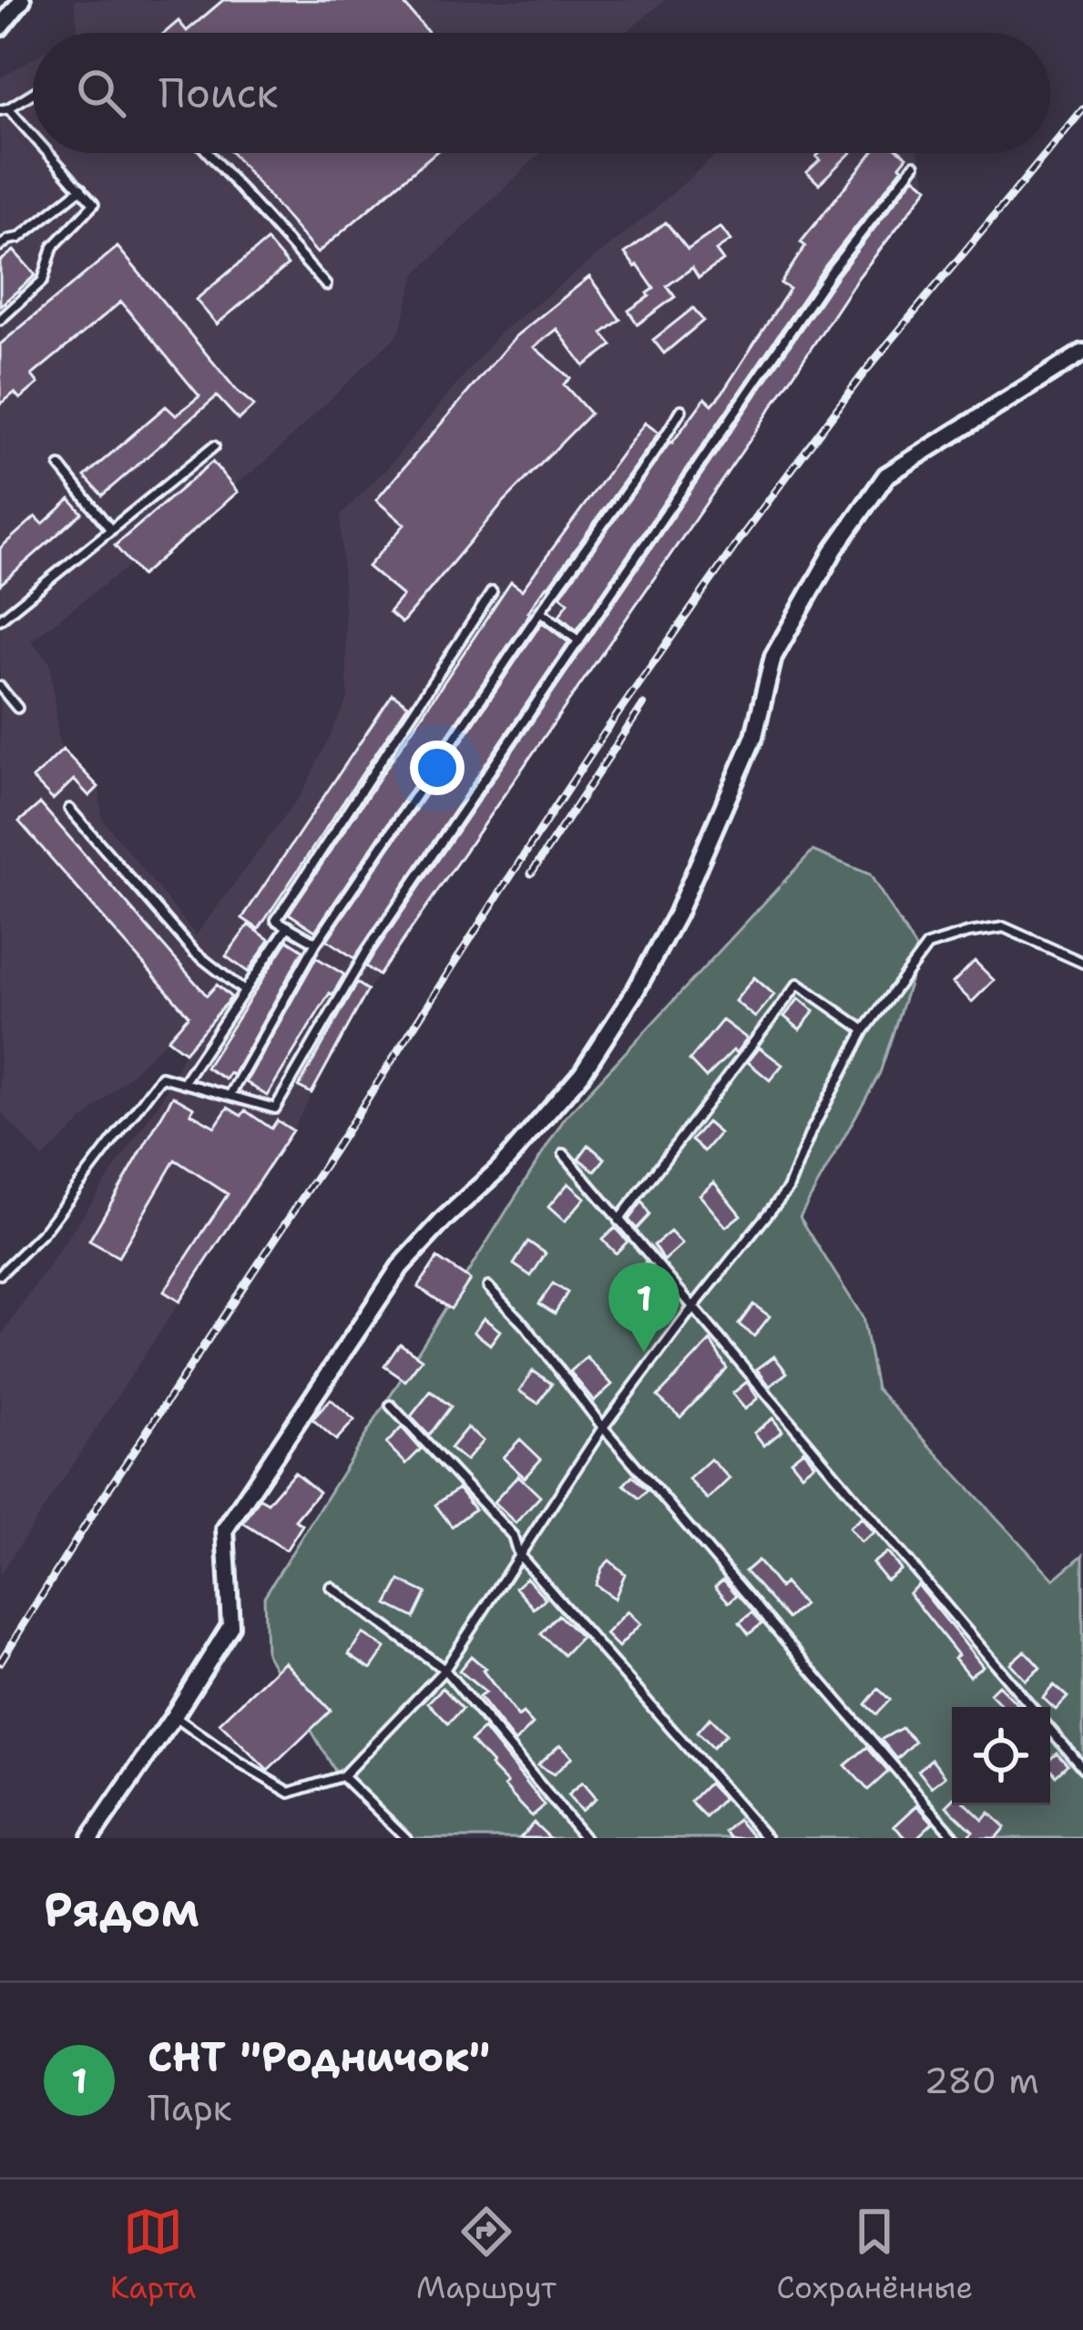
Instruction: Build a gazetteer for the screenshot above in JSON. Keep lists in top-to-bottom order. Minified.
{"page":{"search":"Поиск","pins":"1","heading":"Рядом","list":[{"mark":"1","name":"СНТ \"Родничок\"","note":"Парк","value":"280 m"}],"nav":["Карта","Маршрут","Сохранённые"]}}
